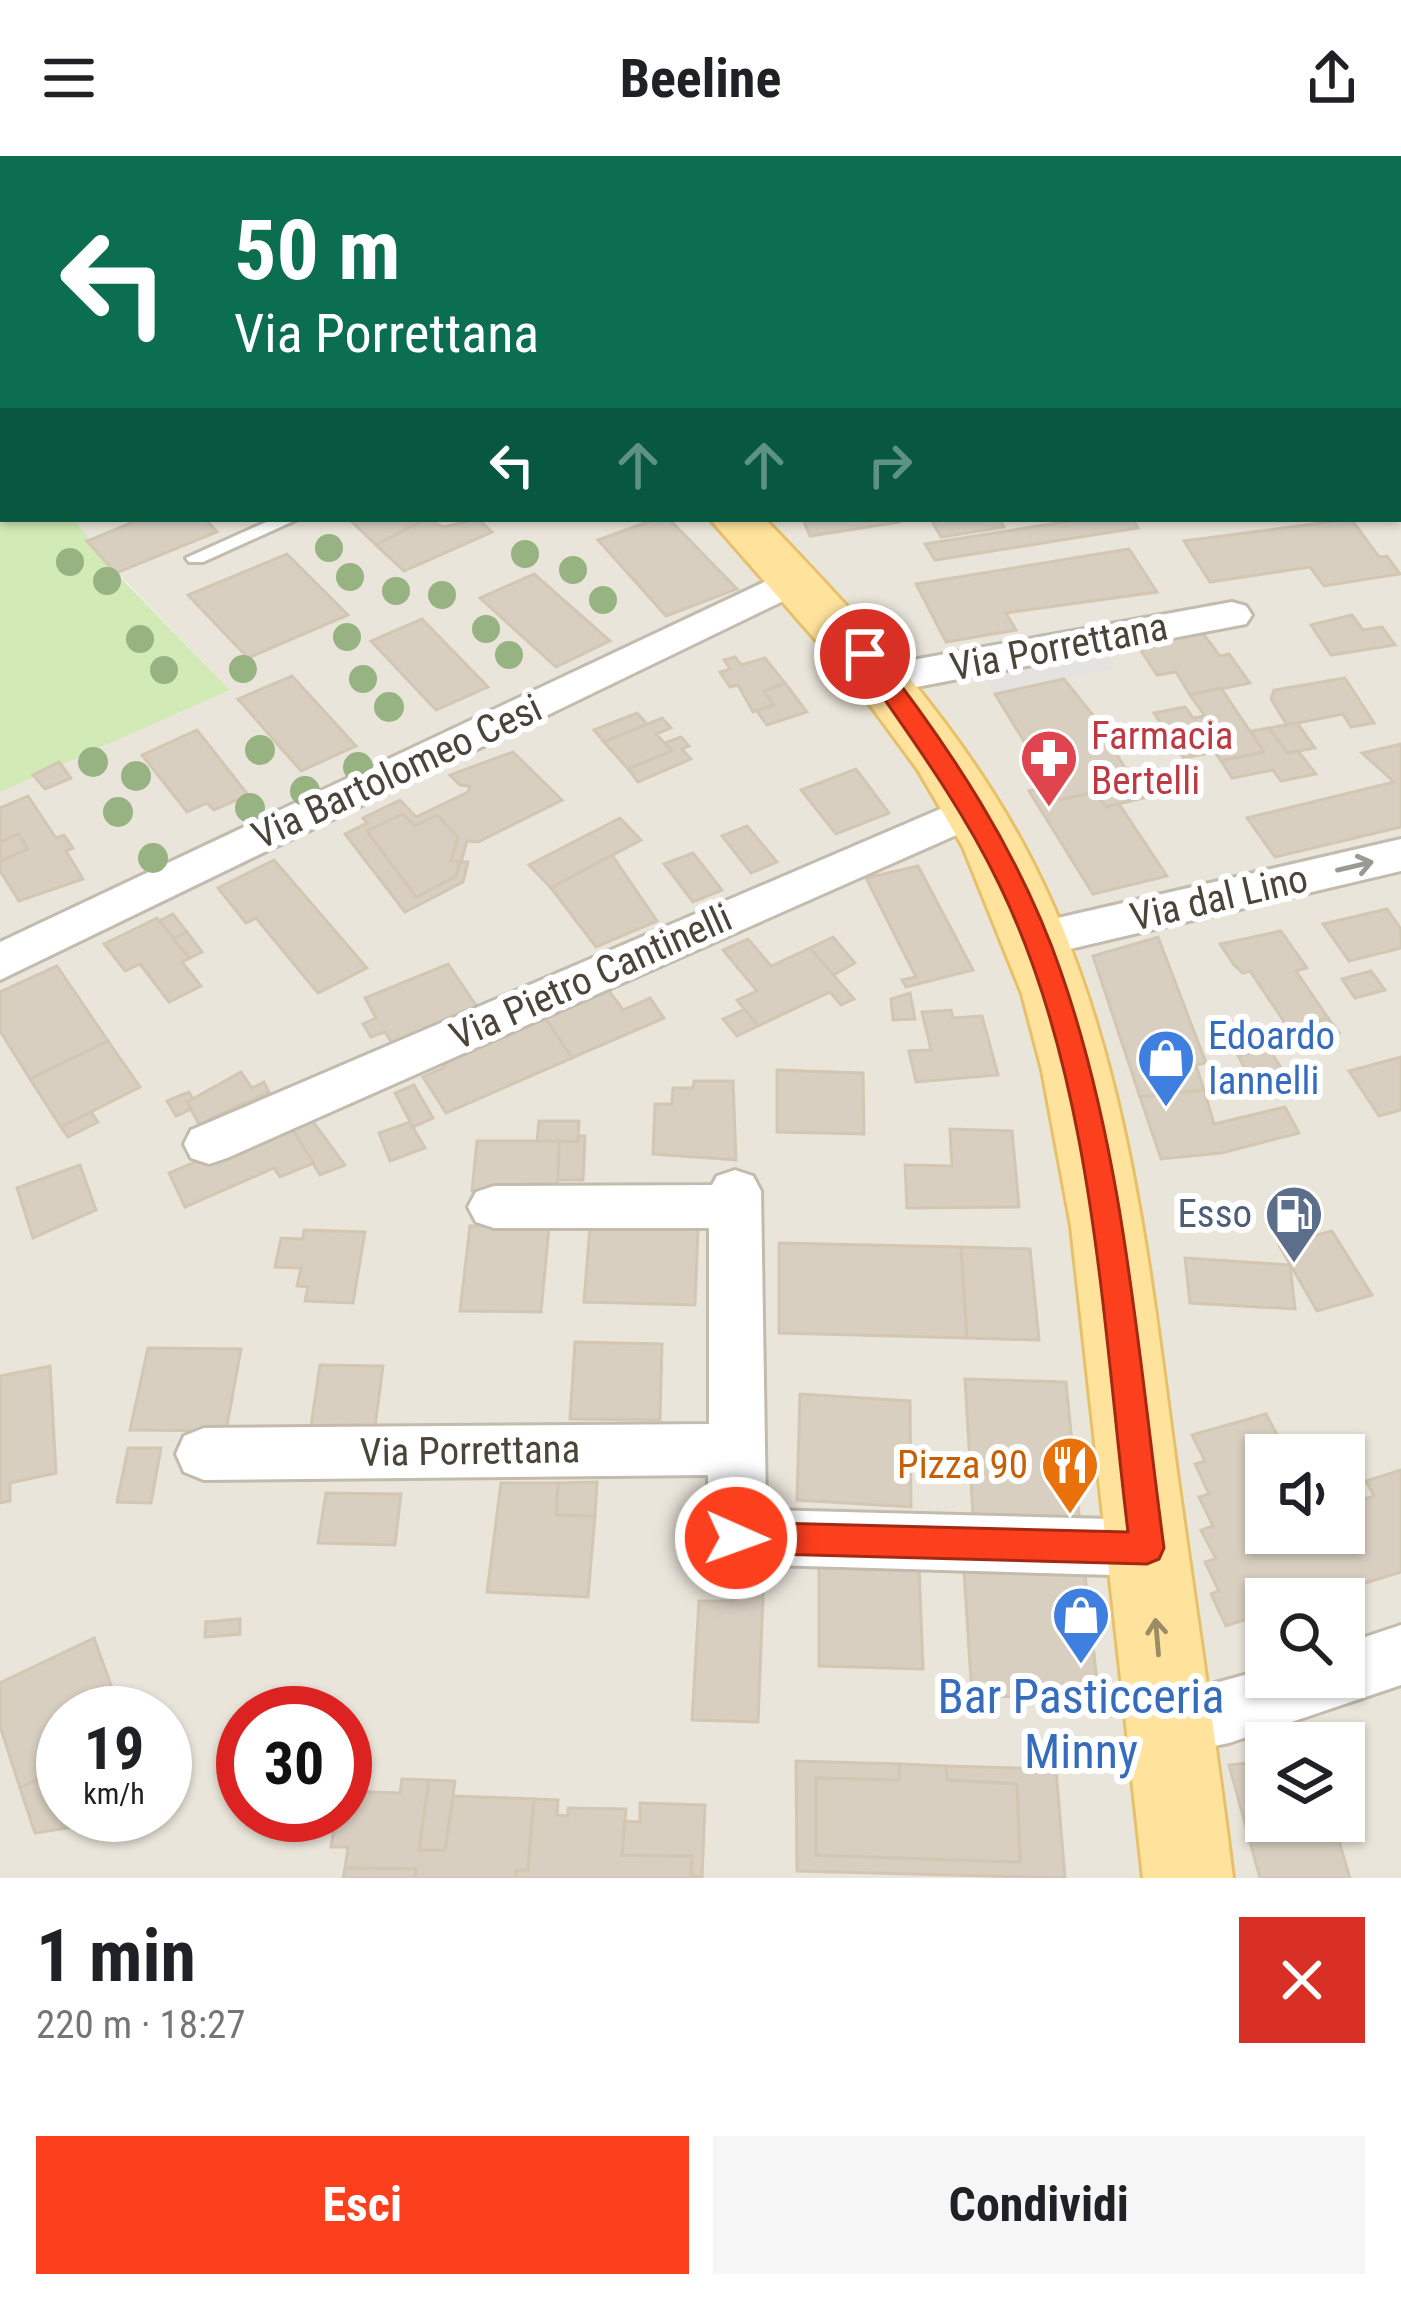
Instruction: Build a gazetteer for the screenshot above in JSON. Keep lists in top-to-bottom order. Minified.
{"streets":{"main road":["Via Porrettana"],"street":["Via Bartolomeo Cesi","Via dal Lino","Via Pietro Cantinelli"]},"crossings":[["Via Porrettana","Via Bartolomeo Cesi"],["Via Porrettana","Via dal Lino"],["Via Porrettana","Via Pietro Cantinelli"]],"one_way":["Via dal Lino"],"places":{"pharmacy":["Farmacia Bertelli"],"shop":["Edoardo Iannelli","Bar Pasticceria Minny"],"fuel station":["Esso"],"restaurant":["Pizza 90"]},"page":{"header":"Beeline","turn":["50 m","Via Porrettana"],"speed":"19 km/h","limit":"30","heading":["1 min","220 m · 18:27"],"buttons":["Esci","Condividi"]}}
